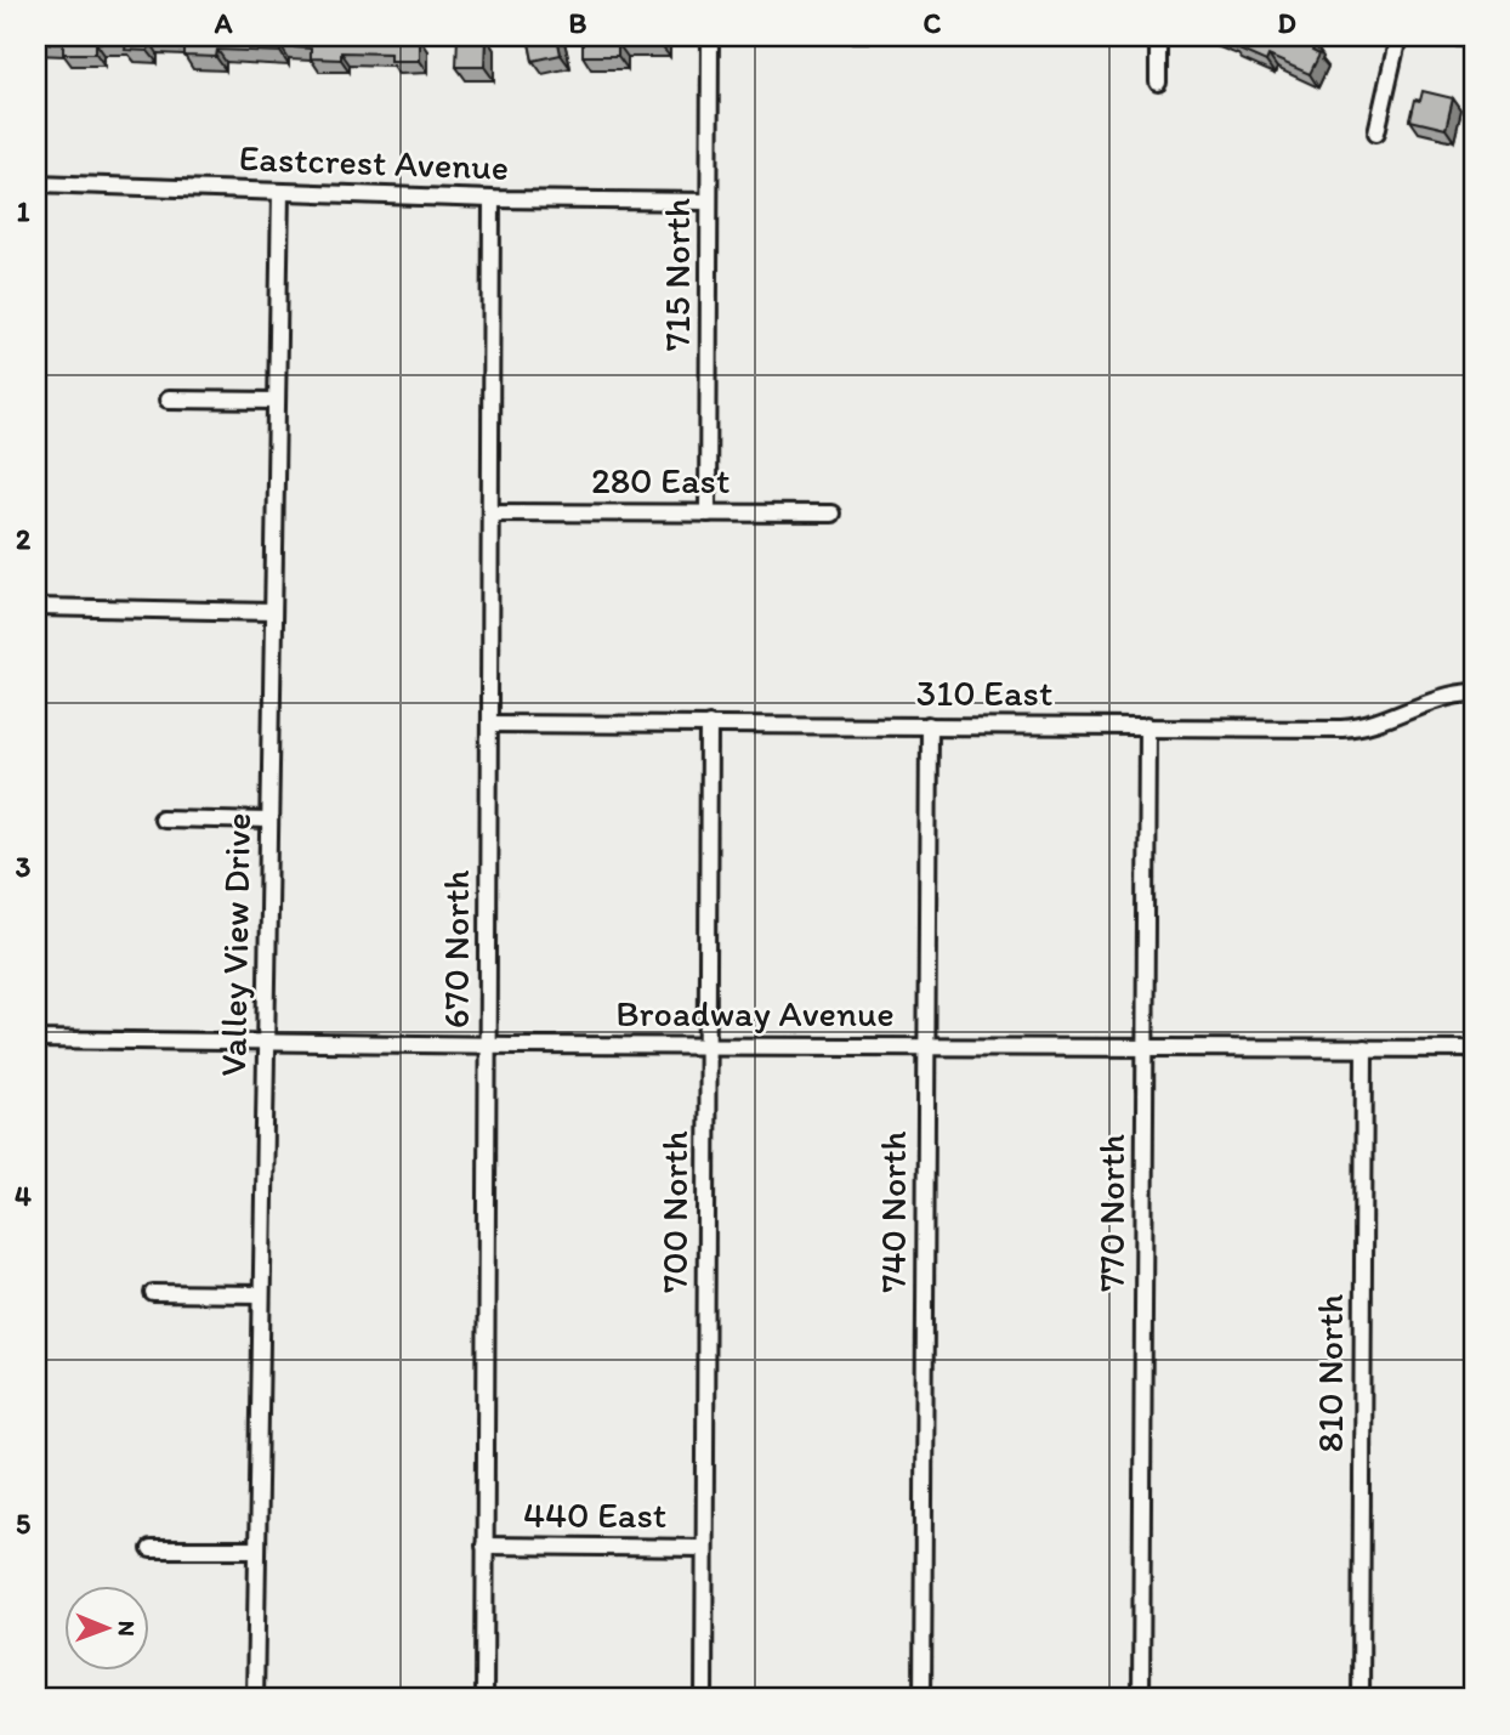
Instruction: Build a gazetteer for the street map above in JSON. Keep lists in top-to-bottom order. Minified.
{"streets":{"street":["Eastcrest Avenue","715 North","280 East","310 East","Valley View Drive","670 North","Broadway Avenue","700 North","740 North","770 North","810 North","440 East"]},"crossings":[["Eastcrest Avenue","715 North"],["Eastcrest Avenue","Valley View Drive"],["Eastcrest Avenue","670 North"],["715 North","280 East"],["280 East","670 North"],["310 East","670 North"],["310 East","700 North"],["310 East","740 North"],["310 East","770 North"],["Valley View Drive","Broadway Avenue"],["670 North","Broadway Avenue"],["670 North","440 East"],["Broadway Avenue","700 North"],["Broadway Avenue","740 North"],["Broadway Avenue","770 North"],["Broadway Avenue","810 North"],["700 North","440 East"]],"north":"right","grid":{"columns":["A","B","C","D"],"rows":["1","2","3","4","5"]}}
